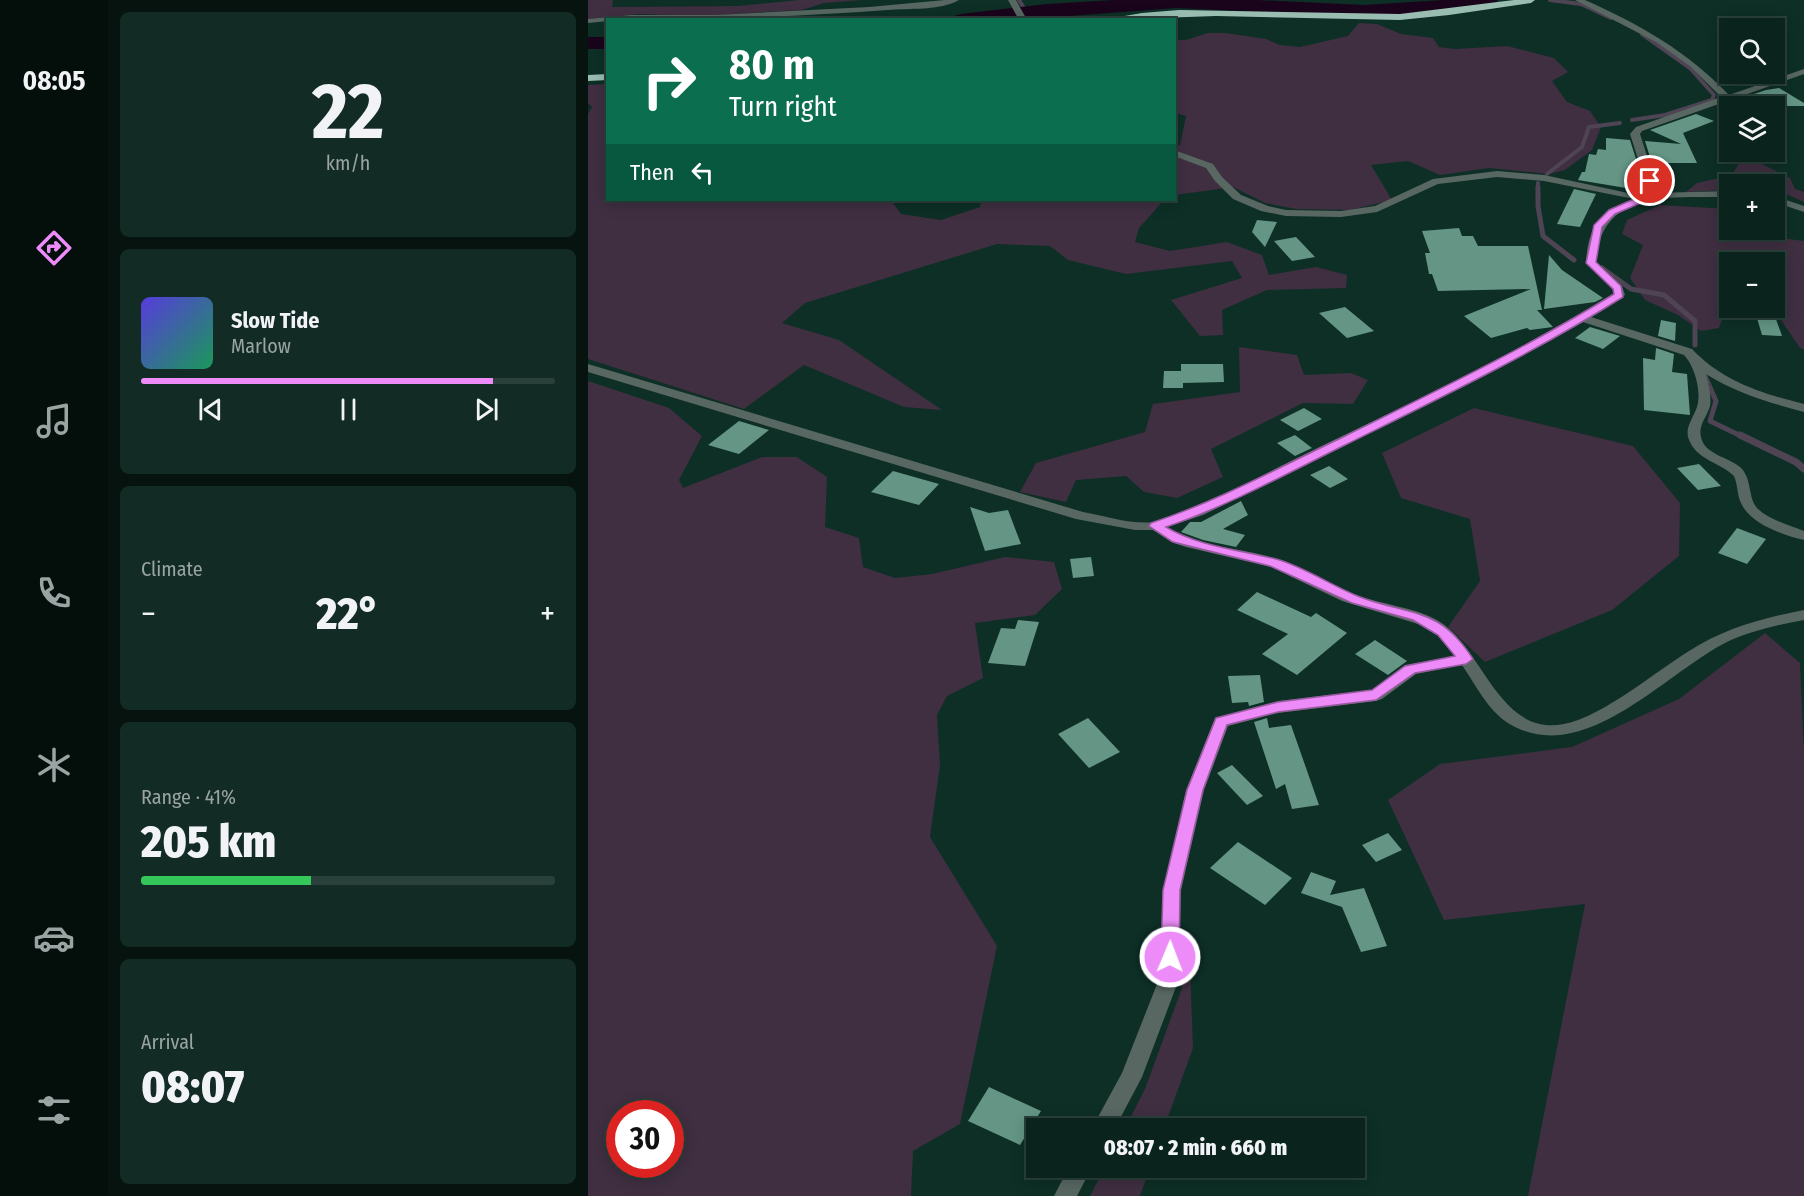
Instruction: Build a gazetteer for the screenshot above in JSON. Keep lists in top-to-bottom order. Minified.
{"page":{"tabs":"08:05","tile":[["22","km/h"],"Climate",["Range · 41%","205 km"],["Arrival","08:07"]],"map_buttons":["+","−"],"turn":["80 m","Turn right"],"then":"Then","song":["Slow Tide","Marlow"],"heat":["−","22°","+"],"limit":"30","trip":"08:07 · 2 min · 660 m"}}
